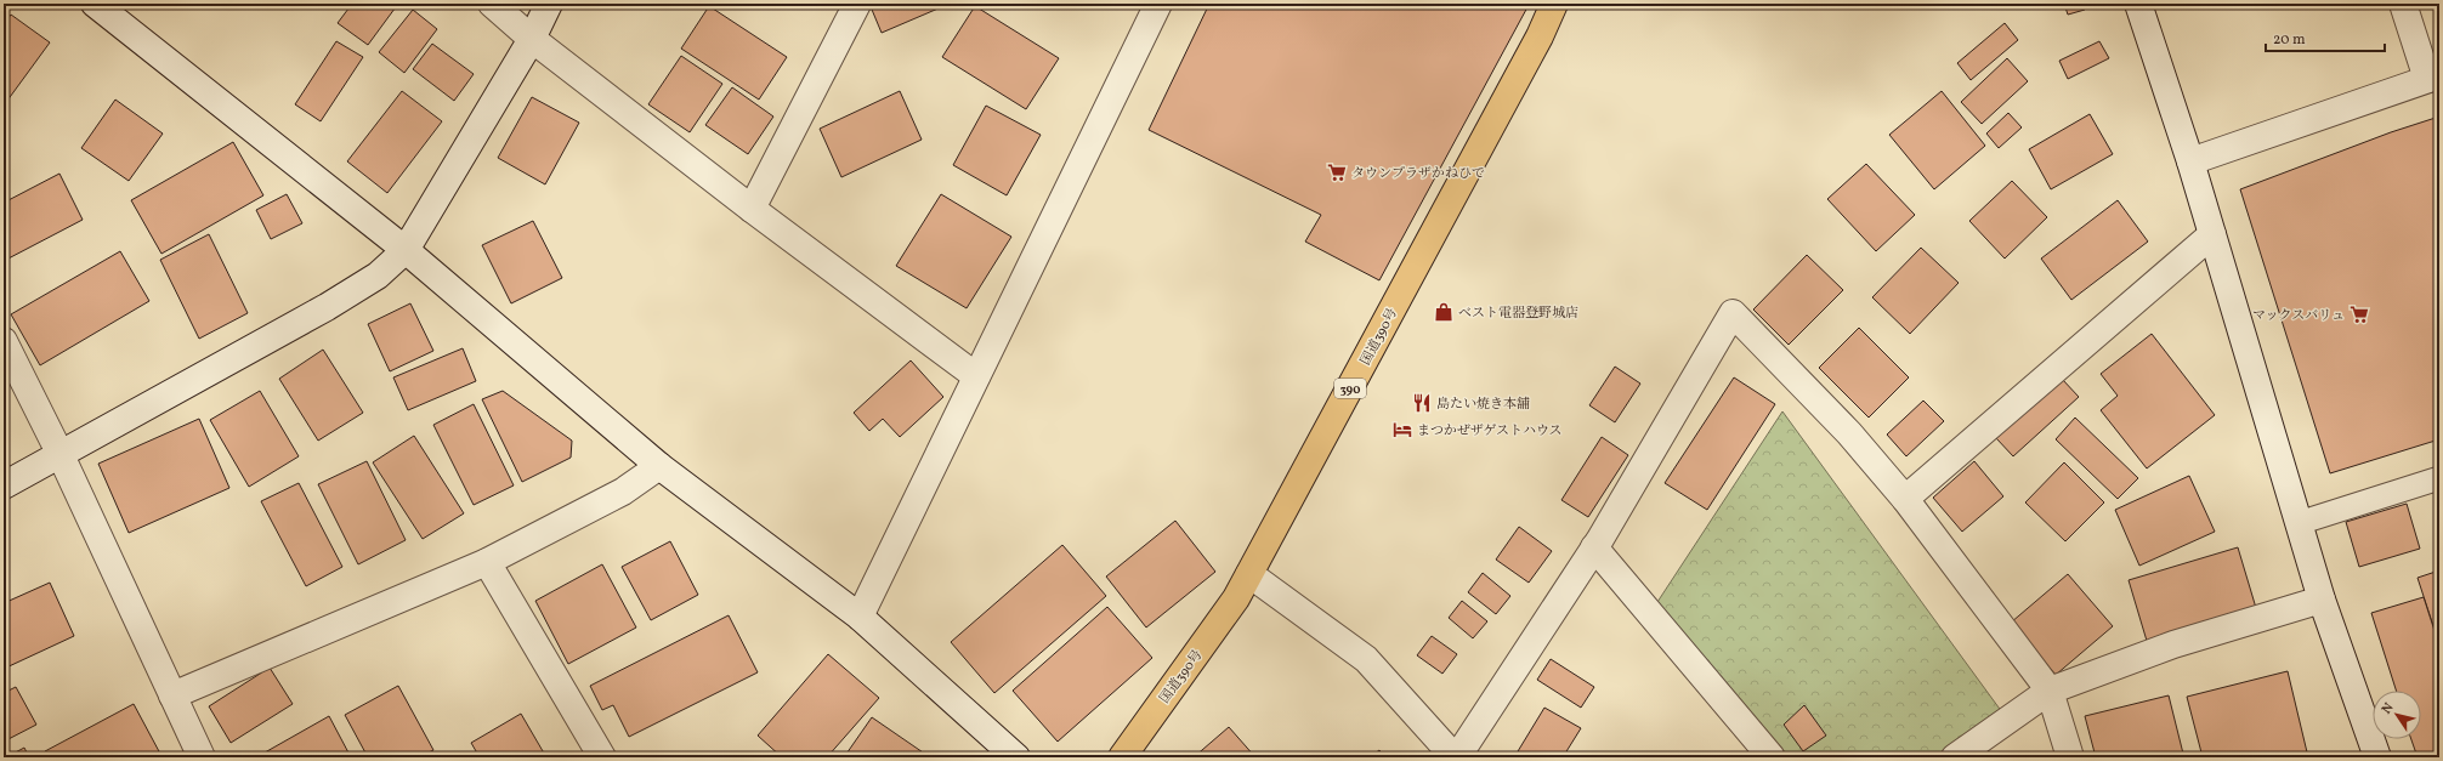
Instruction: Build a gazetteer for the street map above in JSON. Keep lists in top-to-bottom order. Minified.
{"streets":{"highway":["国道390号","390"]},"places":{"supermarket":["タウンプラザかねひで","マックスバリュ"],"shop":["ベスト電器登野城店"],"restaurant":["島たい焼き本舗"],"hotel":["まつかぜザゲストハウス"]},"scale_bar":"20 m","north":"top left"}
